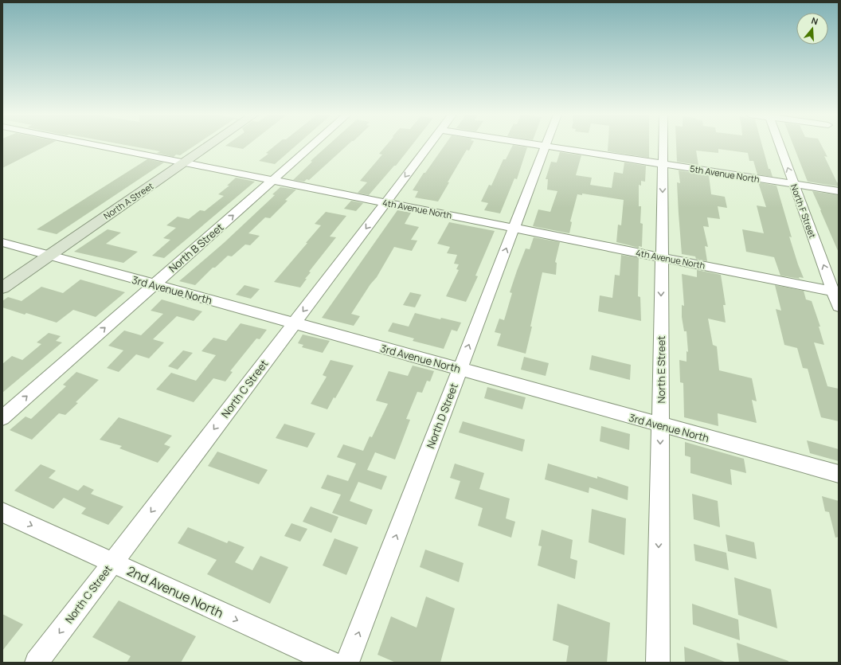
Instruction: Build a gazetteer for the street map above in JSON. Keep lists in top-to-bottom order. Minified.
{"streets":{"street":["5th Avenue North","North A Street","4th Avenue North","North F Street","North B Street","3rd Avenue North","North E Street","North C Street","North D Street","2nd Avenue North"]},"crossings":[["5th Avenue North","North F Street"],["5th Avenue North","North E Street"],["5th Avenue North","North D Street"],["North A Street","4th Avenue North"],["North A Street","3rd Avenue North"],["4th Avenue North","North F Street"],["4th Avenue North","North B Street"],["4th Avenue North","North E Street"],["4th Avenue North","North C Street"],["4th Avenue North","North D Street"],["North B Street","3rd Avenue North"],["3rd Avenue North","North E Street"],["3rd Avenue North","North C Street"],["3rd Avenue North","North D Street"],["North C Street","2nd Avenue North"]],"one_way":["North F Street","North B Street","North E Street","North C Street","North D Street","2nd Avenue North"],"north":"top"}
